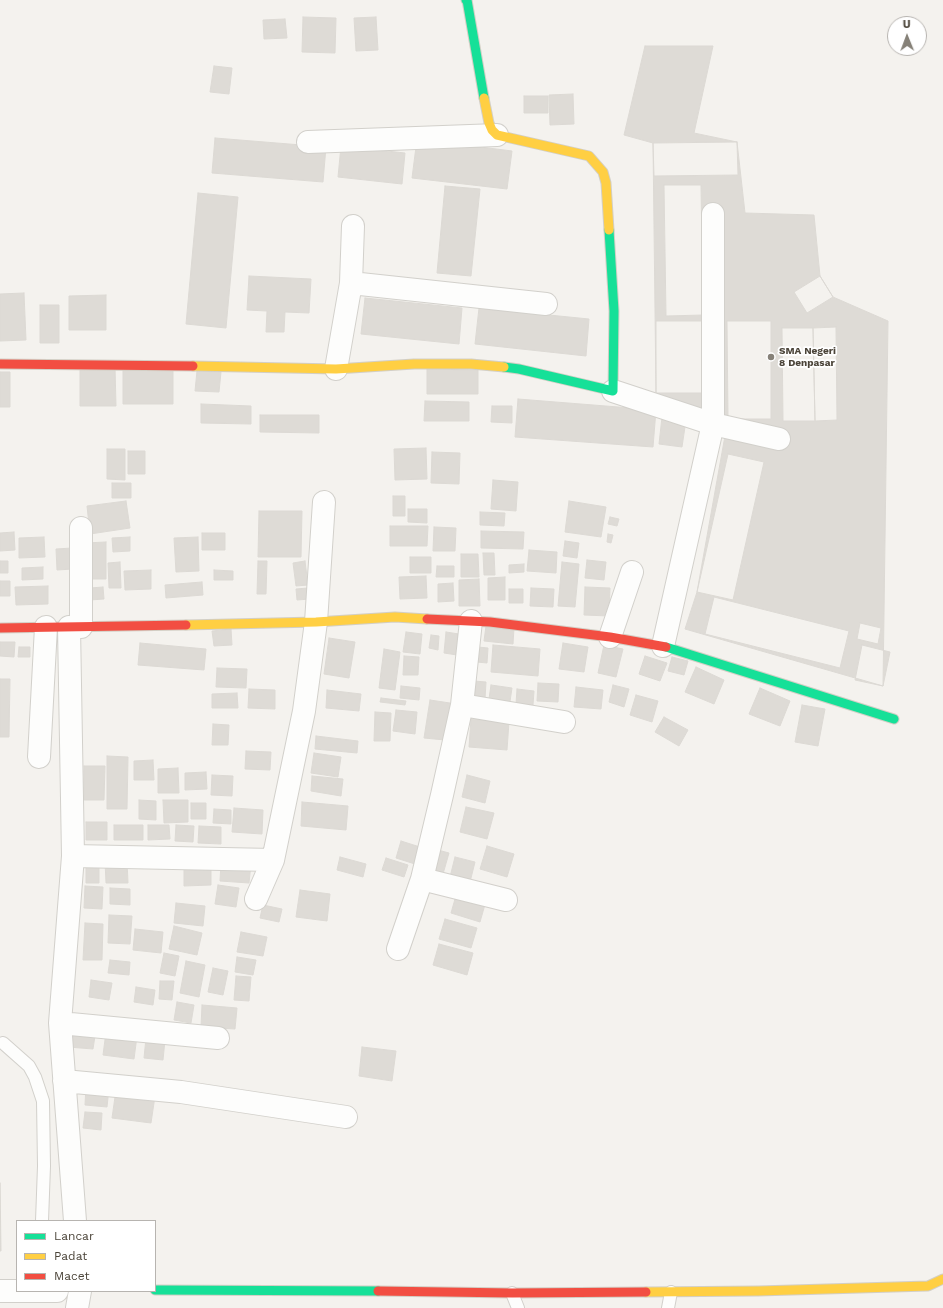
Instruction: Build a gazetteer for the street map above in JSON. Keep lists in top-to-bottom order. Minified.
{"places":["SMA Negeri 8 Denpasar"],"legend":["Lancar","Padat","Macet"],"north":"top"}
